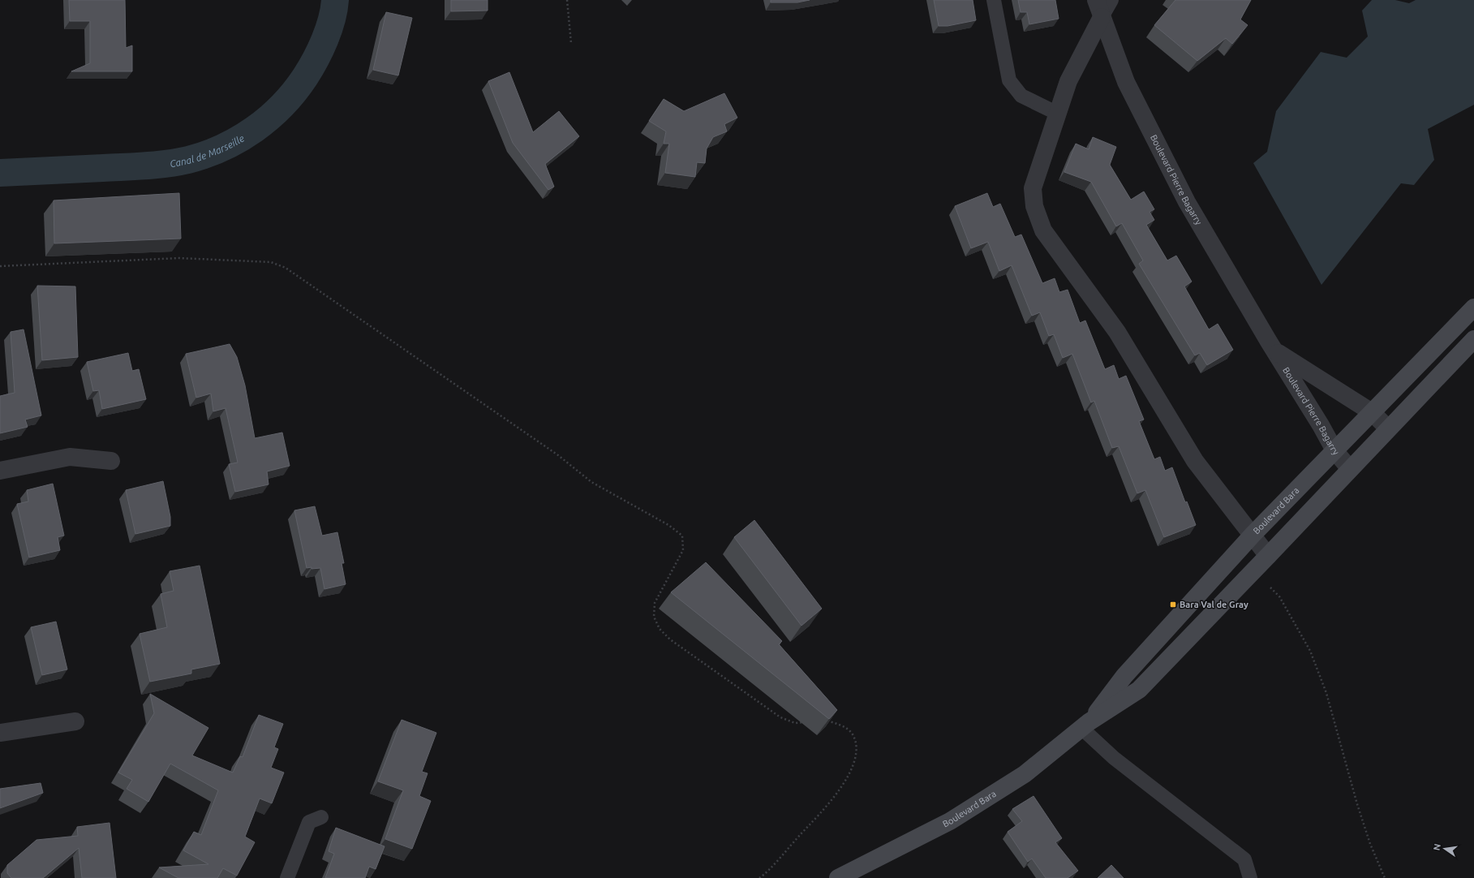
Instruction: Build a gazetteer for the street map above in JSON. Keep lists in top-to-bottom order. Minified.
{"streets":{"street":["Boulevard Pierre Bagarry","Boulevard Bara"]},"crossings":[["Boulevard Pierre Bagarry","Boulevard Bara"]],"water":["Canal de Marseille"],"places":{"transit":["Bara Val de Gray"]},"north":"left"}
